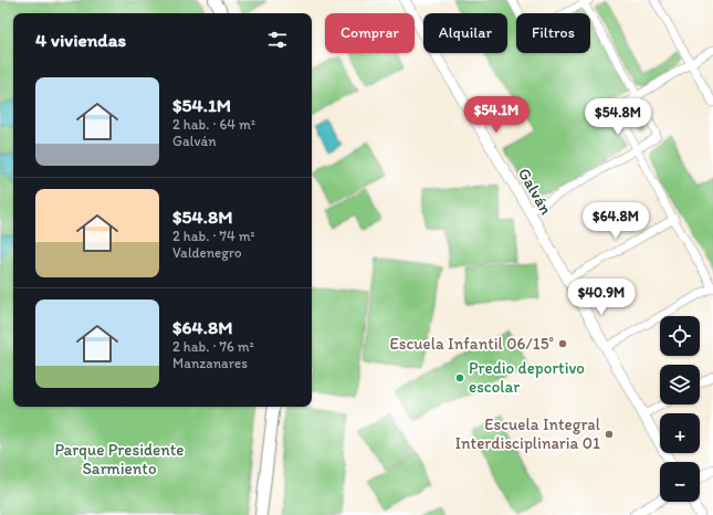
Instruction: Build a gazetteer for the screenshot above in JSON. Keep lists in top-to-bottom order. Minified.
{"streets":{"street":["Galván"]},"parks":["Parque Presidente Sarmiento"],"places":["Escuela Infantil 06/15°","Predio deportivo escolar","Escuela Integral Interdisciplinaria 01"],"page":{"chip":["Comprar","Alquilar","Filtros"],"heading":"4 viviendas","list":[{"name":"$54.1M","note":"2 hab. · 64 m² · Galván"},{"name":"$54.8M","note":"2 hab. · 74 m² · Valdenegro"},{"name":"$64.8M","note":"2 hab. · 76 m² · Manzanares"}],"price":["$54.1M","$54.8M","$64.8M","$40.9M"],"map_buttons":["+","−"]}}
